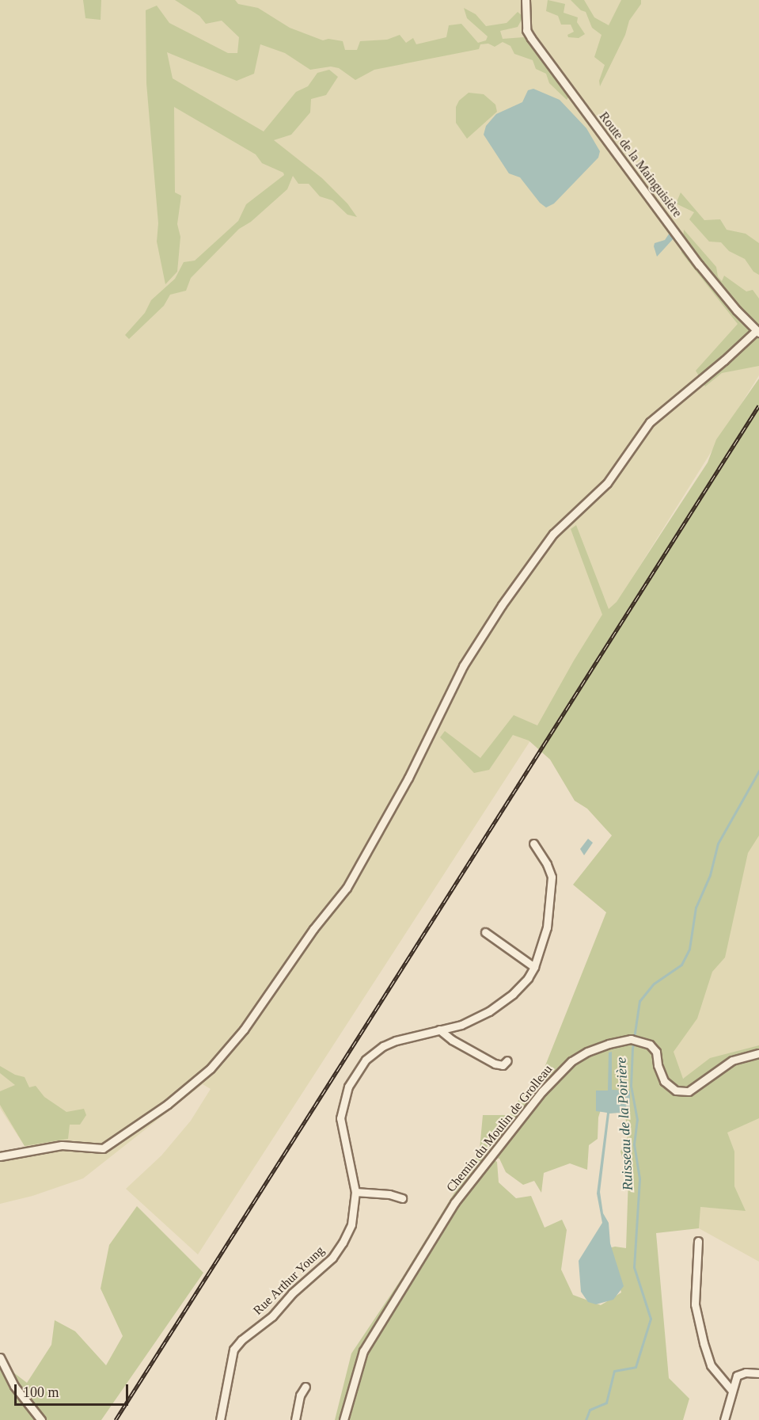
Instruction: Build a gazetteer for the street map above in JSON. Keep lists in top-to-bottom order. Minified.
{"streets":{"street":["Route de la Mainguisière","Chemin du Moulin de Grolleau","Rue Arthur Young"]},"water":["Ruisseau de la Poirière"],"scale_bar":"100 m"}
